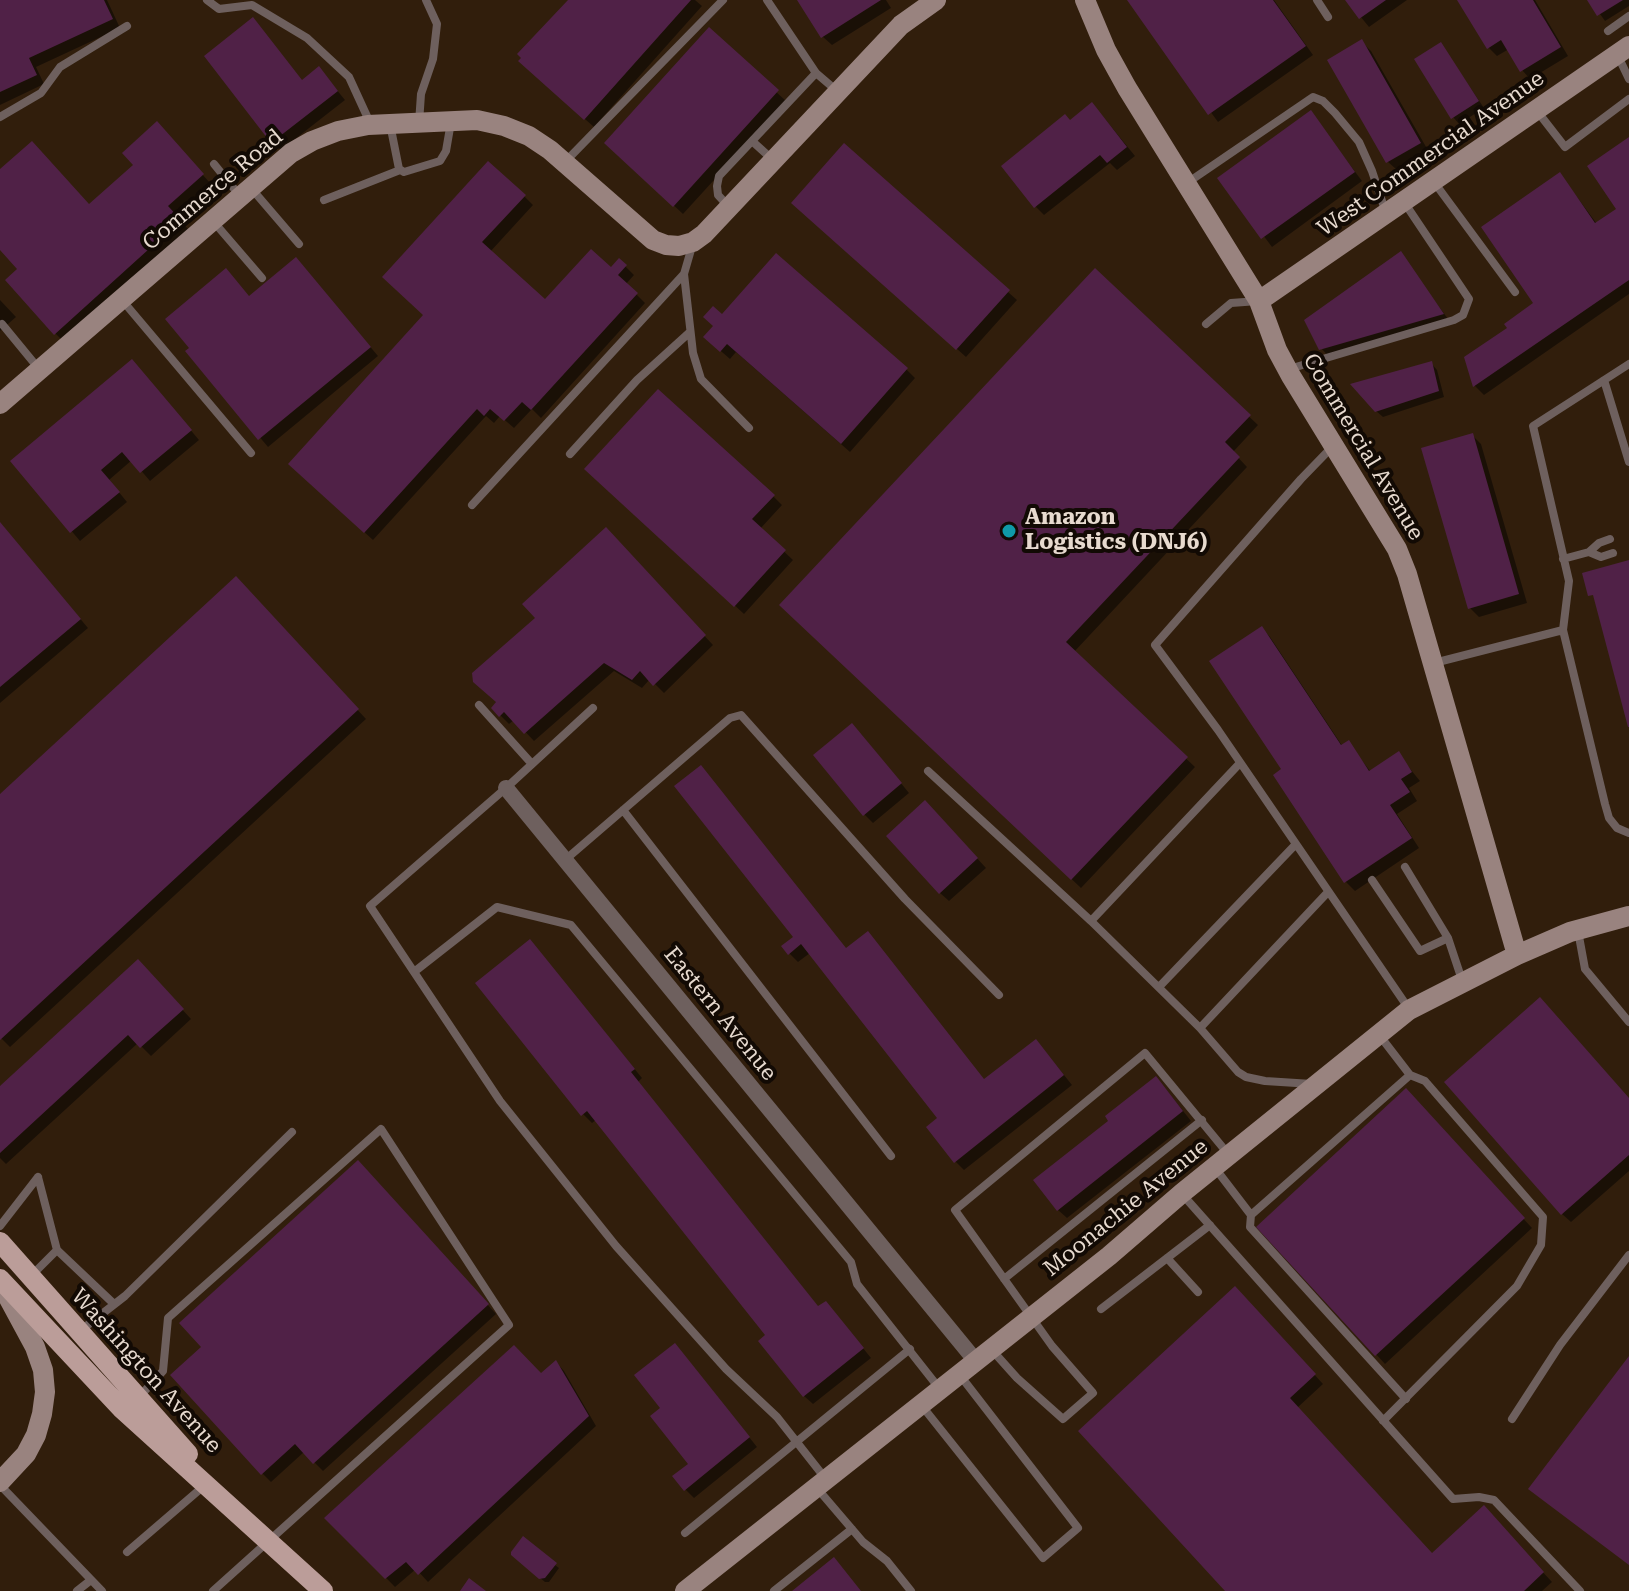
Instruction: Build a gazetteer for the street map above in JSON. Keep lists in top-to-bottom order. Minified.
{"streets":{"main road":["Washington Avenue"],"street":["West Commercial Avenue","Commerce Road","Commercial Avenue","Eastern Avenue","Moonachie Avenue"]},"crossings":[["West Commercial Avenue","Commercial Avenue"],["Commercial Avenue","Moonachie Avenue"],["Eastern Avenue","Moonachie Avenue"]],"places":["Amazon Logistics (DNJ6)"]}
